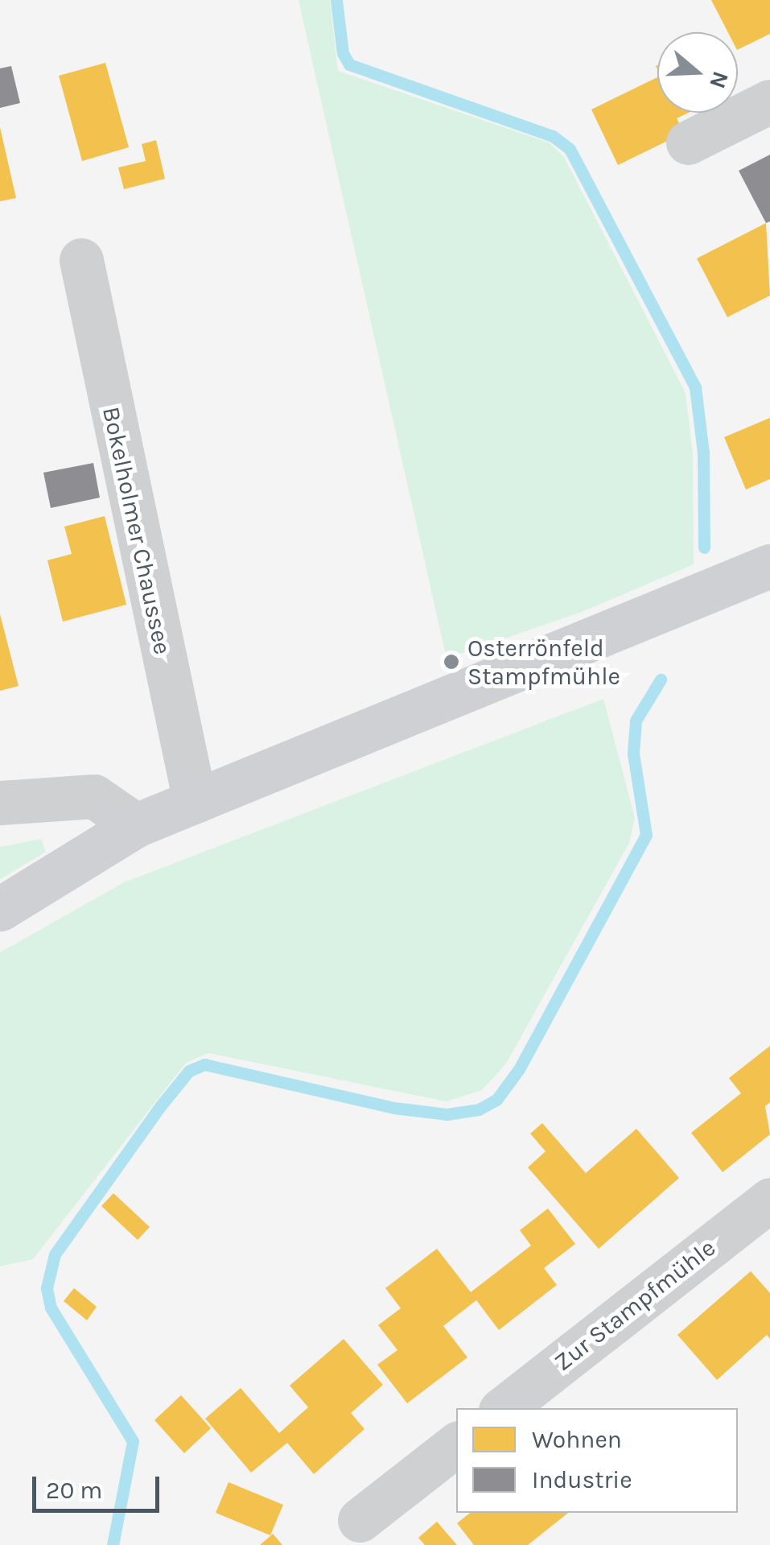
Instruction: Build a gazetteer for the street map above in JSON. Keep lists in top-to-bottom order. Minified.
{"streets":{"street":["Bokelholmer Chaussee","Zur Stampfmühle"]},"places":["Osterrönfeld Stampfmühle"],"legend":["Wohnen","Industrie"],"scale_bar":"20 m","north":"right"}
